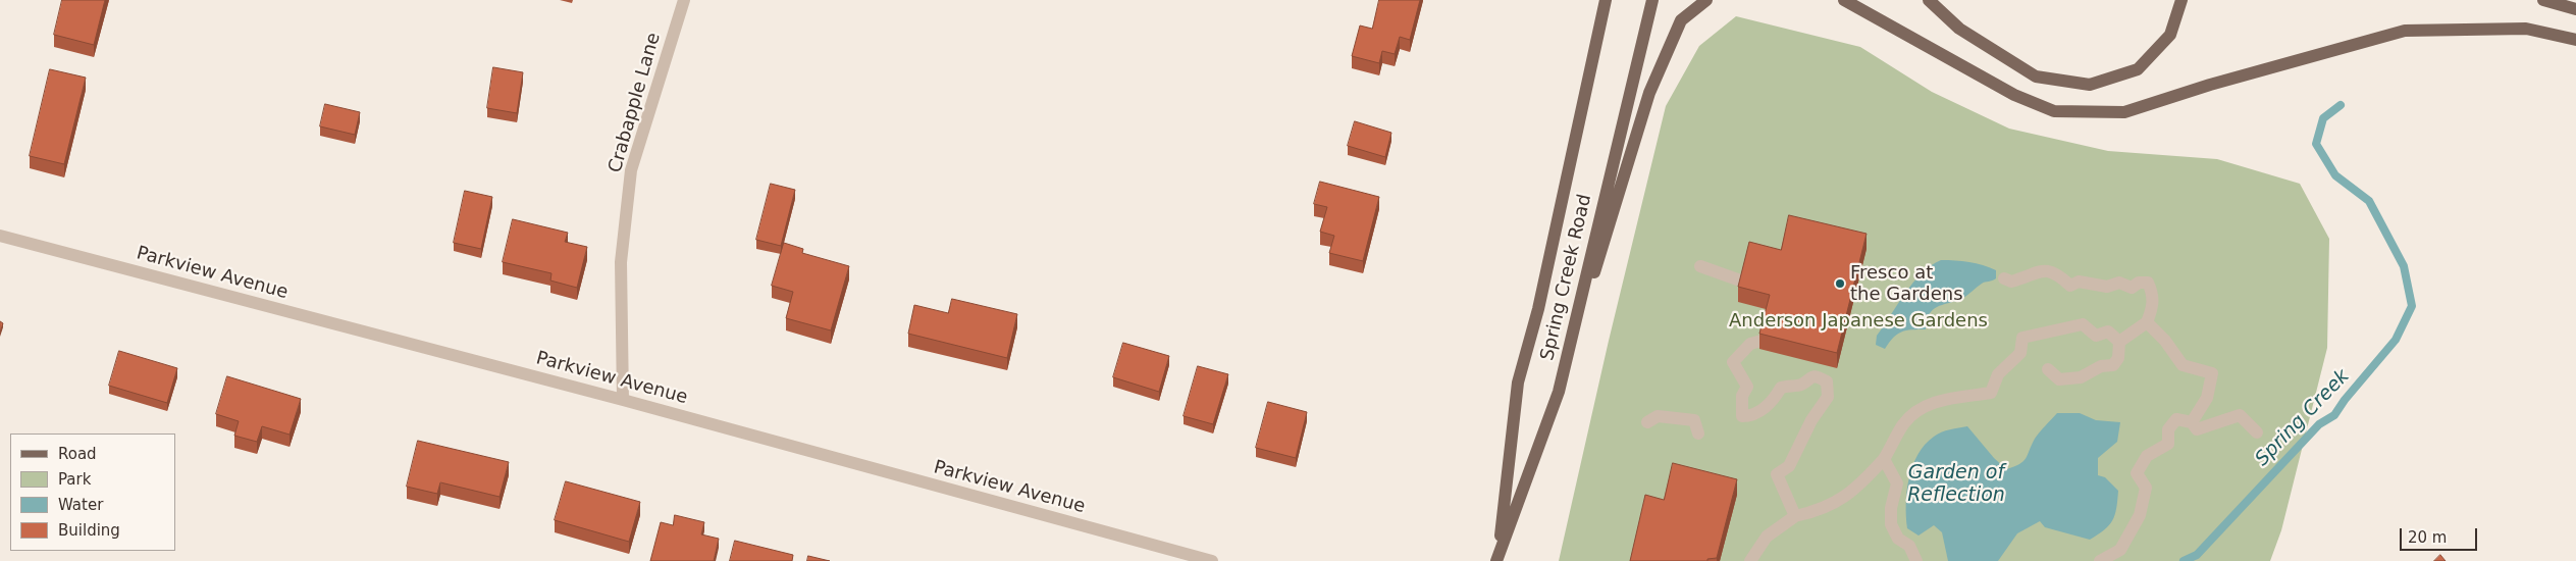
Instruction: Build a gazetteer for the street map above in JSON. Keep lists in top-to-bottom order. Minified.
{"streets":{"main road":["Spring Creek Road"],"street":["Crabapple Lane","Parkview Avenue"]},"crossings":[["Crabapple Lane","Parkview Avenue"]],"water":["Spring Creek","Garden of Reflection"],"parks":["Anderson Japanese Gardens"],"places":["Fresco at the Gardens"],"legend":["Road","Park","Water","Building"],"scale_bar":"20 m"}
